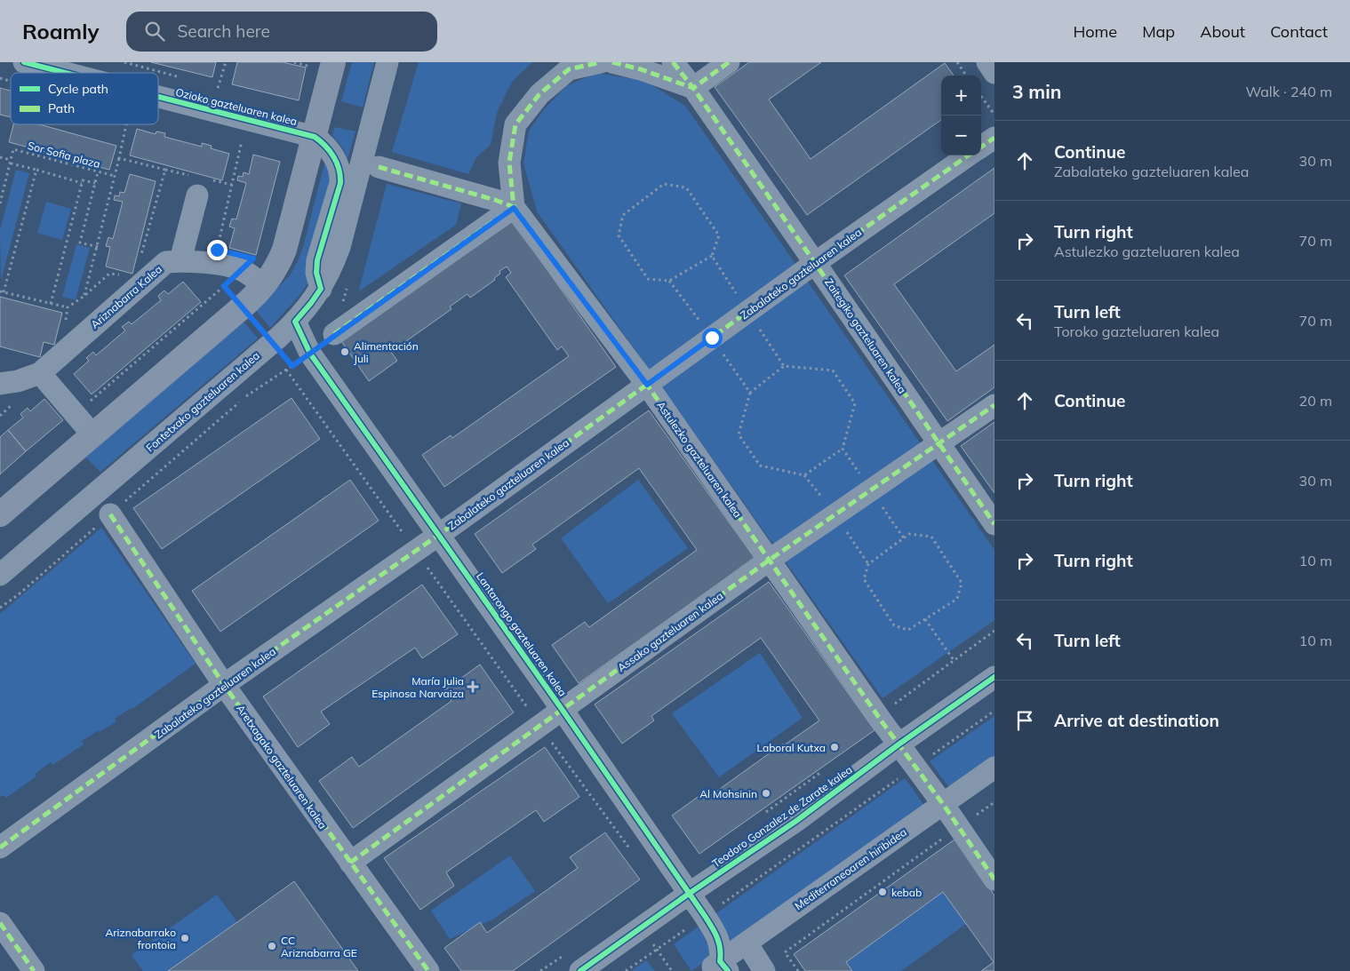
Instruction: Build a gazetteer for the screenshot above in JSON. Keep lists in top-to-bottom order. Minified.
{"streets":{"street":["Ozioko gazteluaren kalea","Zabalateko gazteluaren kalea","Ariznabarra Kalea","Zaitegiko gazteluaren kalea","Fontetxako gazteluaren kalea","Astulezko gazteluaren kalea","Assako gazteluaren kalea","Lantarongo gazteluaren kalea","Aretxagako gazteluaren kalea","Teodoro Gonzalez de Zarate kalea","Mediterraneoaren hiribidea"],"path":["Sor Sofia plaza"]},"crossings":[["Zabalateko gazteluaren kalea","Zaitegiko gazteluaren kalea"],["Zabalateko gazteluaren kalea","Astulezko gazteluaren kalea"],["Zabalateko gazteluaren kalea","Lantarongo gazteluaren kalea"],["Zabalateko gazteluaren kalea","Aretxagako gazteluaren kalea"],["Zaitegiko gazteluaren kalea","Assako gazteluaren kalea"],["Fontetxako gazteluaren kalea","Lantarongo gazteluaren kalea"],["Astulezko gazteluaren kalea","Assako gazteluaren kalea"],["Astulezko gazteluaren kalea","Teodoro Gonzalez de Zarate kalea"],["Astulezko gazteluaren kalea","Mediterraneoaren hiribidea"],["Assako gazteluaren kalea","Lantarongo gazteluaren kalea"],["Assako gazteluaren kalea","Aretxagako gazteluaren kalea"],["Lantarongo gazteluaren kalea","Teodoro Gonzalez de Zarate kalea"],["Lantarongo gazteluaren kalea","Mediterraneoaren hiribidea"]],"places":{"other":["Alimentación Juli","Laboral Kutxa","Al Mohsinin","kebab","Ariznabarrako frontoia","CC Ariznabarra GE"],"health":["María Julia Espinosa Narvaiza"]},"legend":["Cycle path","Path"],"page":{"header":"Roamly","search":"Search here","nav":["Home","Map","About","Contact"],"heading":["3 min","Walk · 240 m"],"map_buttons":["+","−"],"list":[["Continue","Zabalateko gazteluaren kalea","30 m"],["Turn right","Astulezko gazteluaren kalea","70 m"],["Turn left","Toroko gazteluaren kalea","70 m"],["Continue","20 m"],["Turn right","30 m"],["Turn right","10 m"],["Turn left","10 m"],"Arrive at destination"]}}
